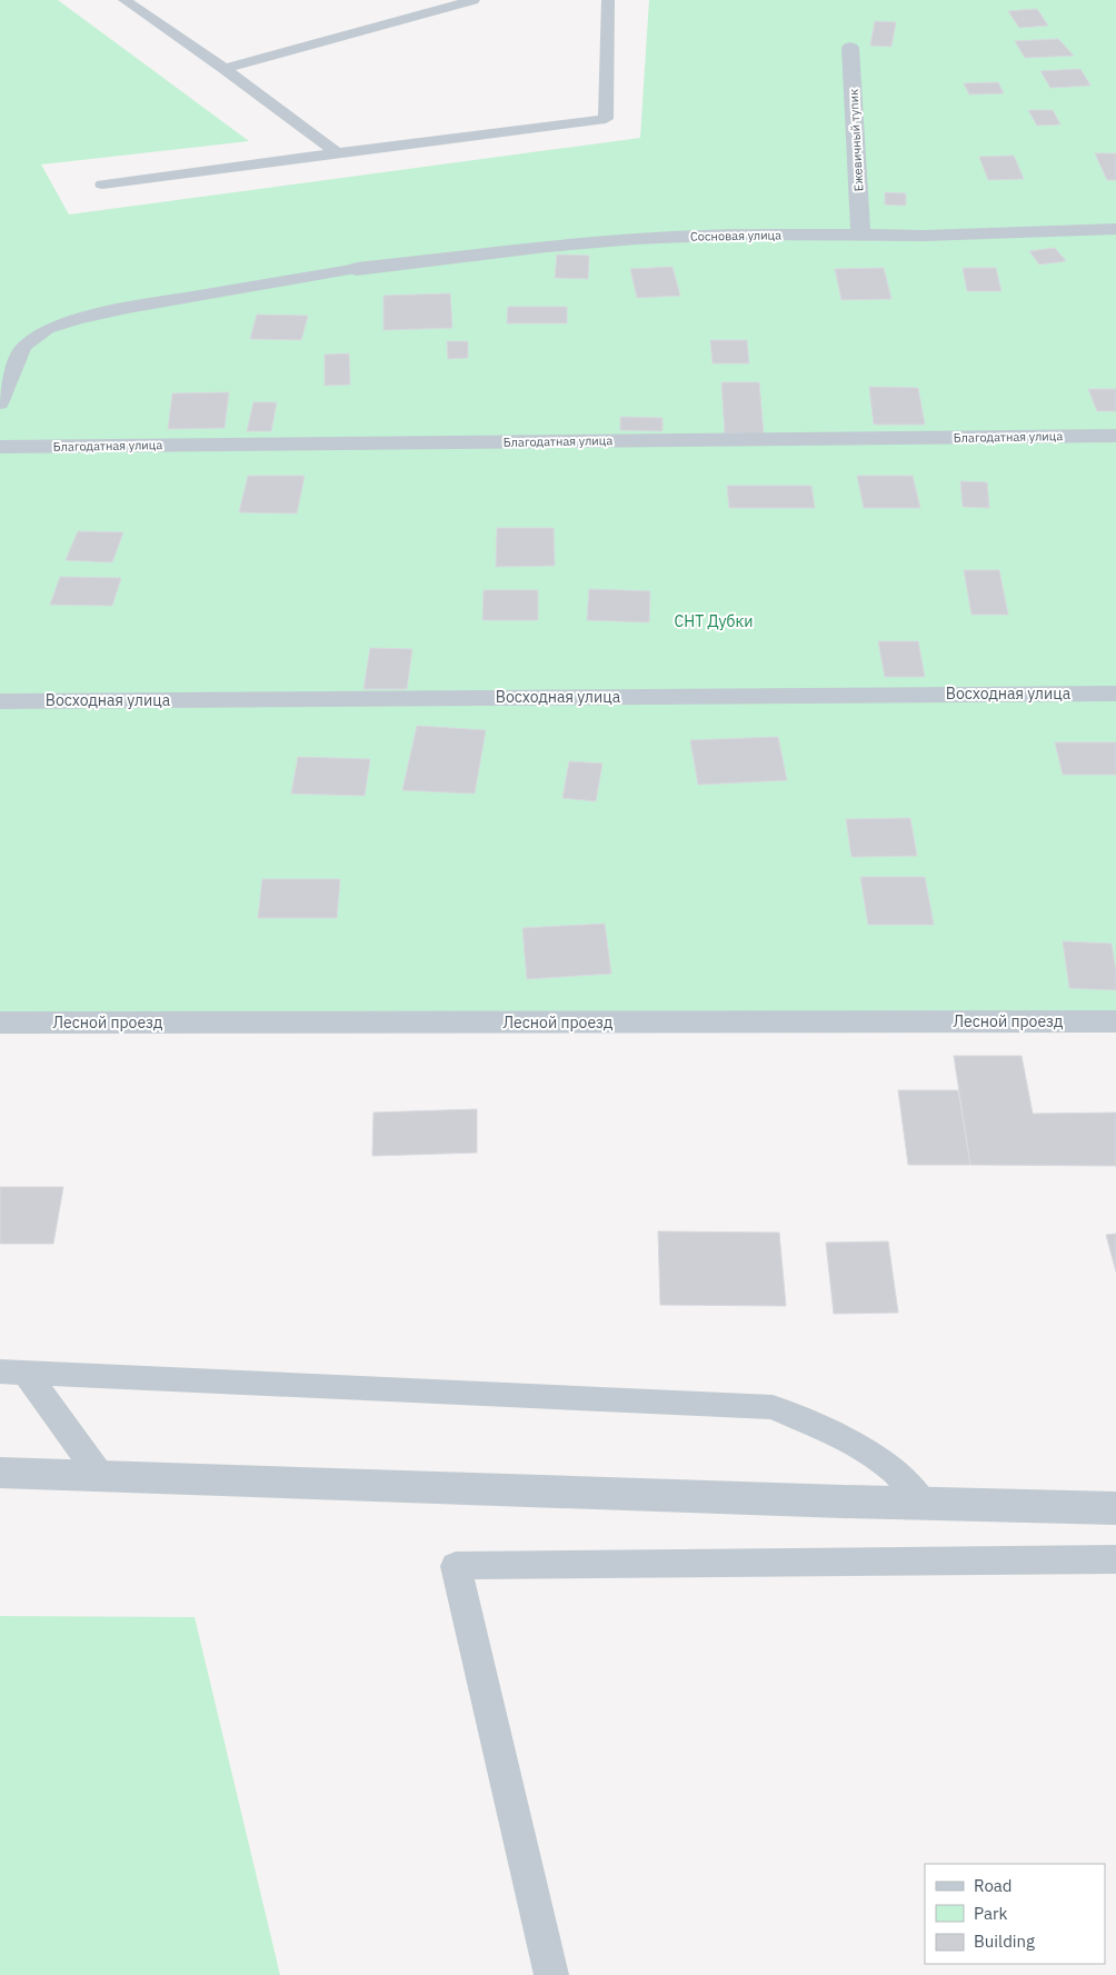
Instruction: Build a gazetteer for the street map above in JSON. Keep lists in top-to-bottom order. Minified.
{"streets":{"street":["Ежевичный тупик","Сосновая улица","Благодатная улица","Восходная улица","Лесной проезд"]},"crossings":[["Ежевичный тупик","Сосновая улица"]],"parks":["СНТ Дубки"],"legend":["Road","Park","Building"]}
